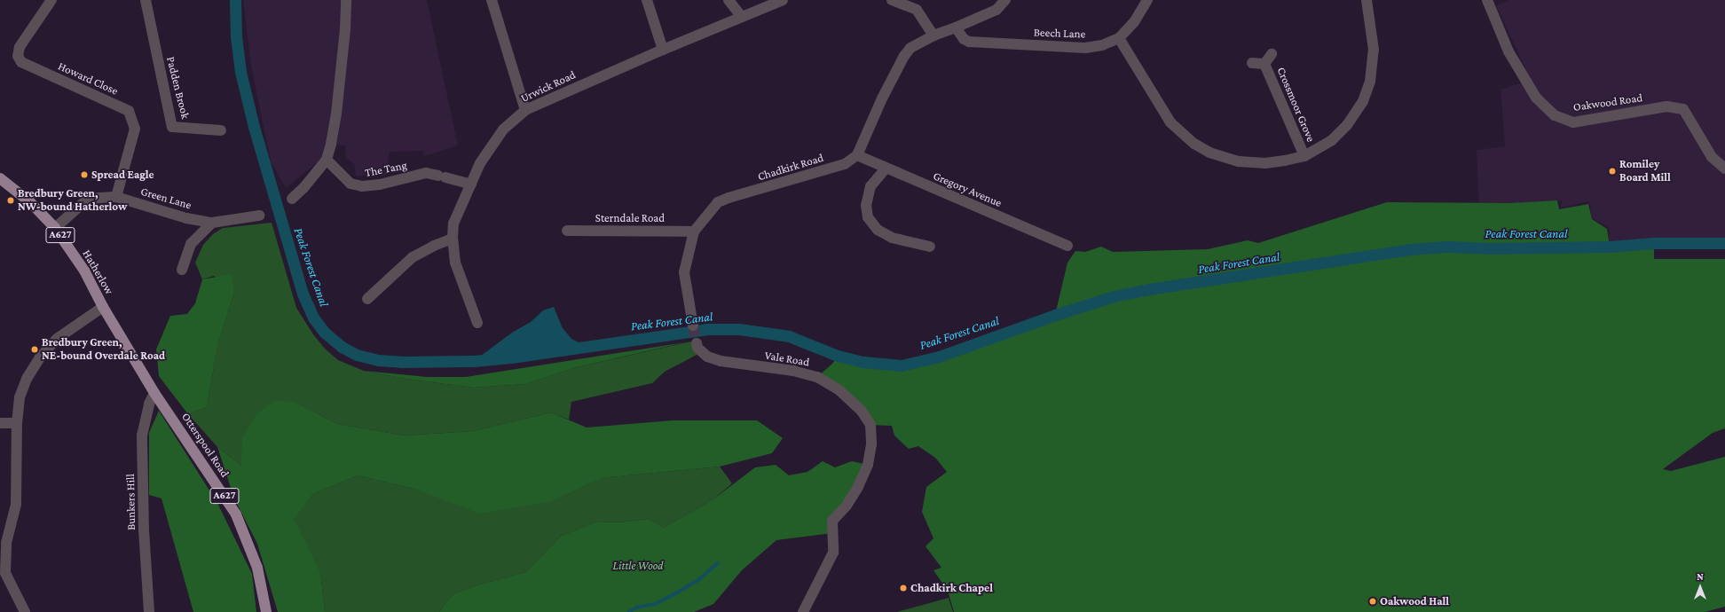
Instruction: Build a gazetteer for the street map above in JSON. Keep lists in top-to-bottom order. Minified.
{"streets":{"main road":["A627","Hatherlow","Otterspool Road"],"street":["Beech Lane","Howard Close","Urwick Road","Padden Brook","Oakwood Road","Crossmoor Grove","Chadkirk Road","The Tang","Gregory Avenue","Green Lane","Sterndale Road","Vale Road","Bunkers Hill"]},"crossings":[["Howard Close","Green Lane"],["Urwick Road","The Tang"],["Chadkirk Road","Gregory Avenue"],["Chadkirk Road","Sterndale Road"],["Green Lane","Hatherlow"],["Hatherlow","Otterspool Road"],["Hatherlow","Bunkers Hill"],["Otterspool Road","Bunkers Hill"]],"water":["Peak Forest Canal"],"parks":["Little Wood"],"places":["Romiley Board Mill","Spread Eagle","Bredbury Green, NW-bound Hatherlow","Bredbury Green, NE-bound Overdale Road","Chadkirk Chapel","Oakwood Hall"],"north":"top"}
